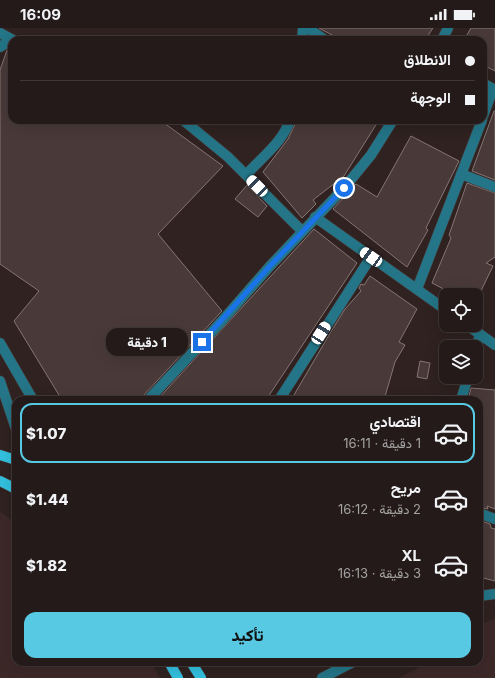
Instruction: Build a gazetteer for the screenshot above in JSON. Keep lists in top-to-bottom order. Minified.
{"page":{"status":"16:09","banner":["الانطلاق","الوجهة"],"bubble":"1 دقيقة","list":[{"name":"اقتصادي","note":"1 دقيقة · 16:11","value":"$1.07"},{"name":"مريح","note":"2 دقيقة · 16:12","value":"$1.44"},{"name":"XL","note":"3 دقيقة · 16:13","value":"$1.82"}],"buttons":"تأكيد"}}
